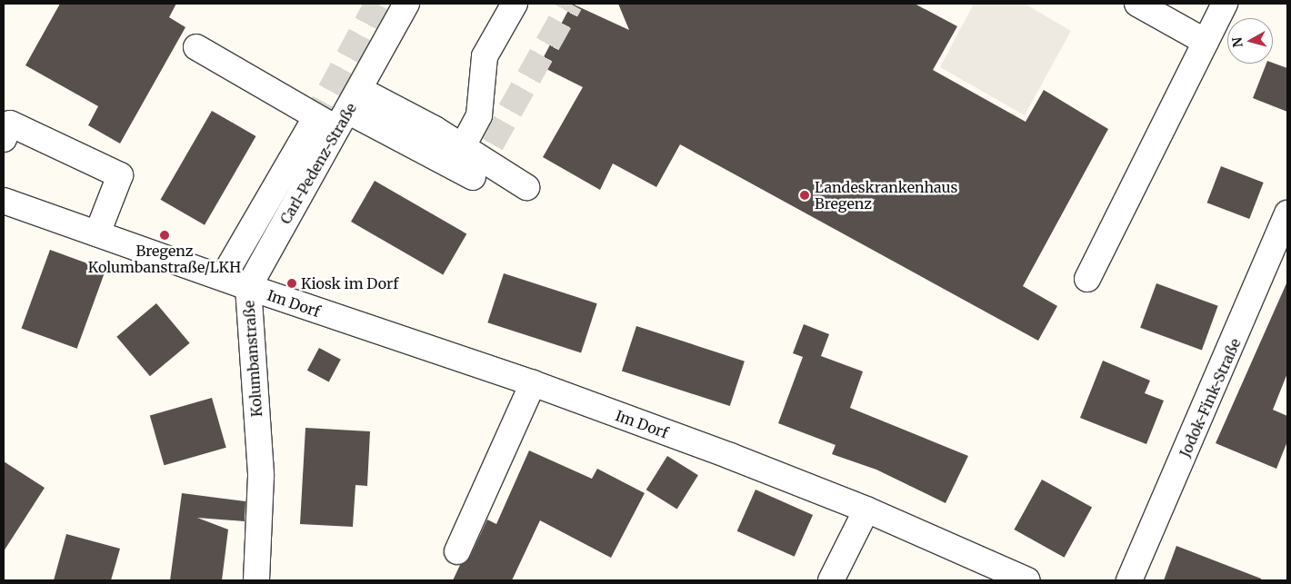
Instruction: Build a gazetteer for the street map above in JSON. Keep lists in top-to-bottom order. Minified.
{"streets":{"street":["Carl-Pedenz-Straße","Im Dorf","Kolumbanstraße","Jodok-Fink-Straße"]},"crossings":[["Carl-Pedenz-Straße","Im Dorf"],["Carl-Pedenz-Straße","Kolumbanstraße"],["Im Dorf","Kolumbanstraße"]],"places":["Landeskrankenhaus Bregenz","Bregenz Kolumbanstraße/LKH","Kiosk im Dorf"],"north":"left"}
